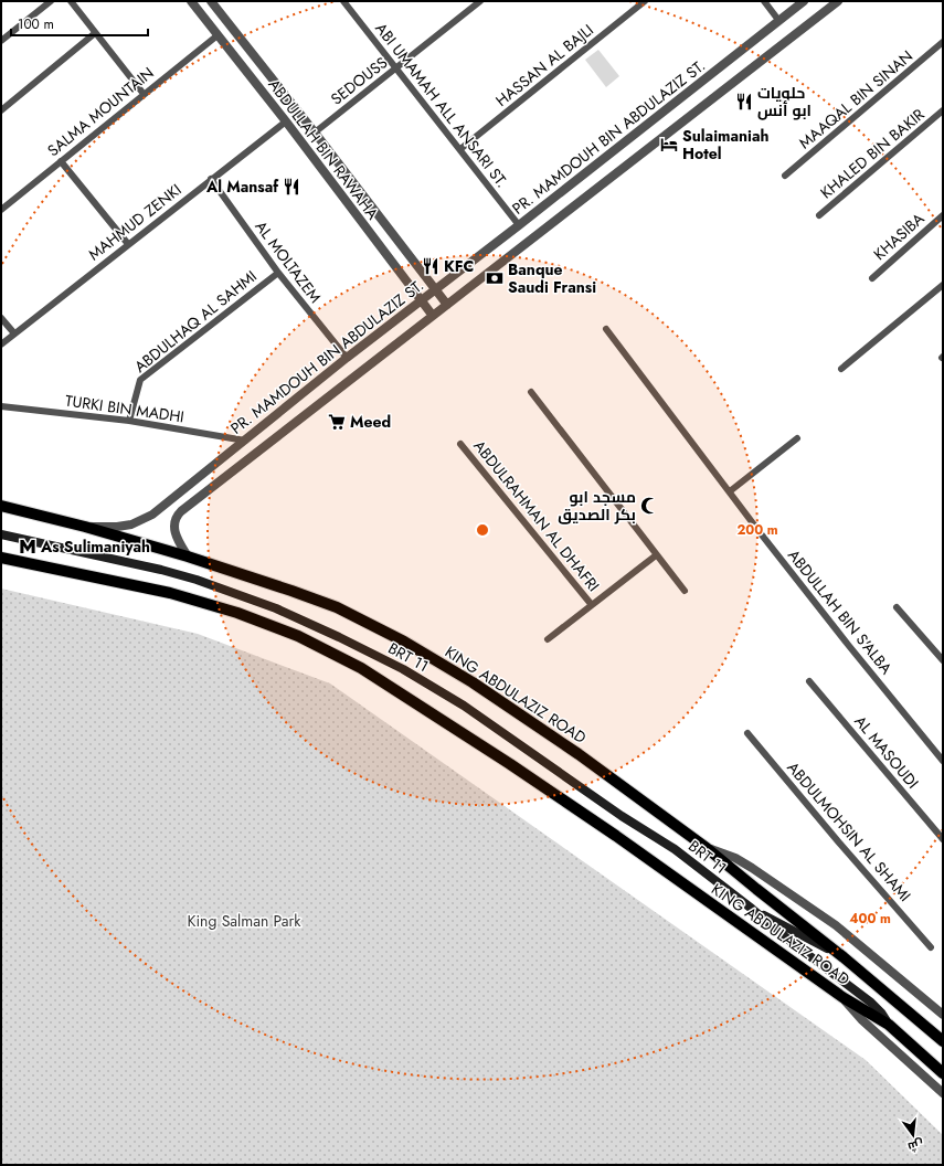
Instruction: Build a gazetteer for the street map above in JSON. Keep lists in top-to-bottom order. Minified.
{"streets":{"main road":["BRT 11","KING ABDULAZIZ ROAD"],"street":["HASSAN AL BAJLI","SEDOUSS","MAAQAL BIN SINAN","ABI UMAMAH ALL ANSARI ST.","SALMA MOUNTAIN","PR. MAMDOUH BIN ABDULAZIZ ST.","ABDULLAH BIN RAWAHA","KHALED BIN BAKIR","MAHMUD ZENKI","KHASIBA","AL MOLTAZEM","ABDULHAQ AL SAHMI","TURKI BIN MADHI","ABDULRAHMAN AL DHAFRI","ABDULLAH BIN S'ALBA","AL MASOUDI","ABDULMOHSIN AL SHAMI"]},"crossings":[["HASSAN AL BAJLI","ABI UMAMAH ALL ANSARI ST."],["SEDOUSS","ABI UMAMAH ALL ANSARI ST."],["ABI UMAMAH ALL ANSARI ST.","PR. MAMDOUH BIN ABDULAZIZ ST."],["SALMA MOUNTAIN","ABDULLAH BIN RAWAHA"],["PR. MAMDOUH BIN ABDULAZIZ ST.","ABDULLAH BIN RAWAHA"],["PR. MAMDOUH BIN ABDULAZIZ ST.","AL MOLTAZEM"],["PR. MAMDOUH BIN ABDULAZIZ ST.","TURKI BIN MADHI"],["PR. MAMDOUH BIN ABDULAZIZ ST.","KING ABDULAZIZ ROAD"],["ABDULLAH BIN RAWAHA","MAHMUD ZENKI"],["MAHMUD ZENKI","AL MOLTAZEM"],["AL MOLTAZEM","ABDULHAQ AL SAHMI"],["ABDULHAQ AL SAHMI","TURKI BIN MADHI"],["BRT 11","KING ABDULAZIZ ROAD"]],"parks":["King Salman Park"],"places":{"restaurant":["حلويات ابو أنس","Al Mansaf","KFC"],"hotel":["Sulaimaniah Hotel"],"bank":["Banque Saudi Fransi"],"supermarket":["Meed"],"mosque":["مسجد ابو بكر الصديق"],"metro station":["As Sulimaniyah"]},"scale_bar":"100 m","north":"bottom","rings":["200 m","400 m"]}
